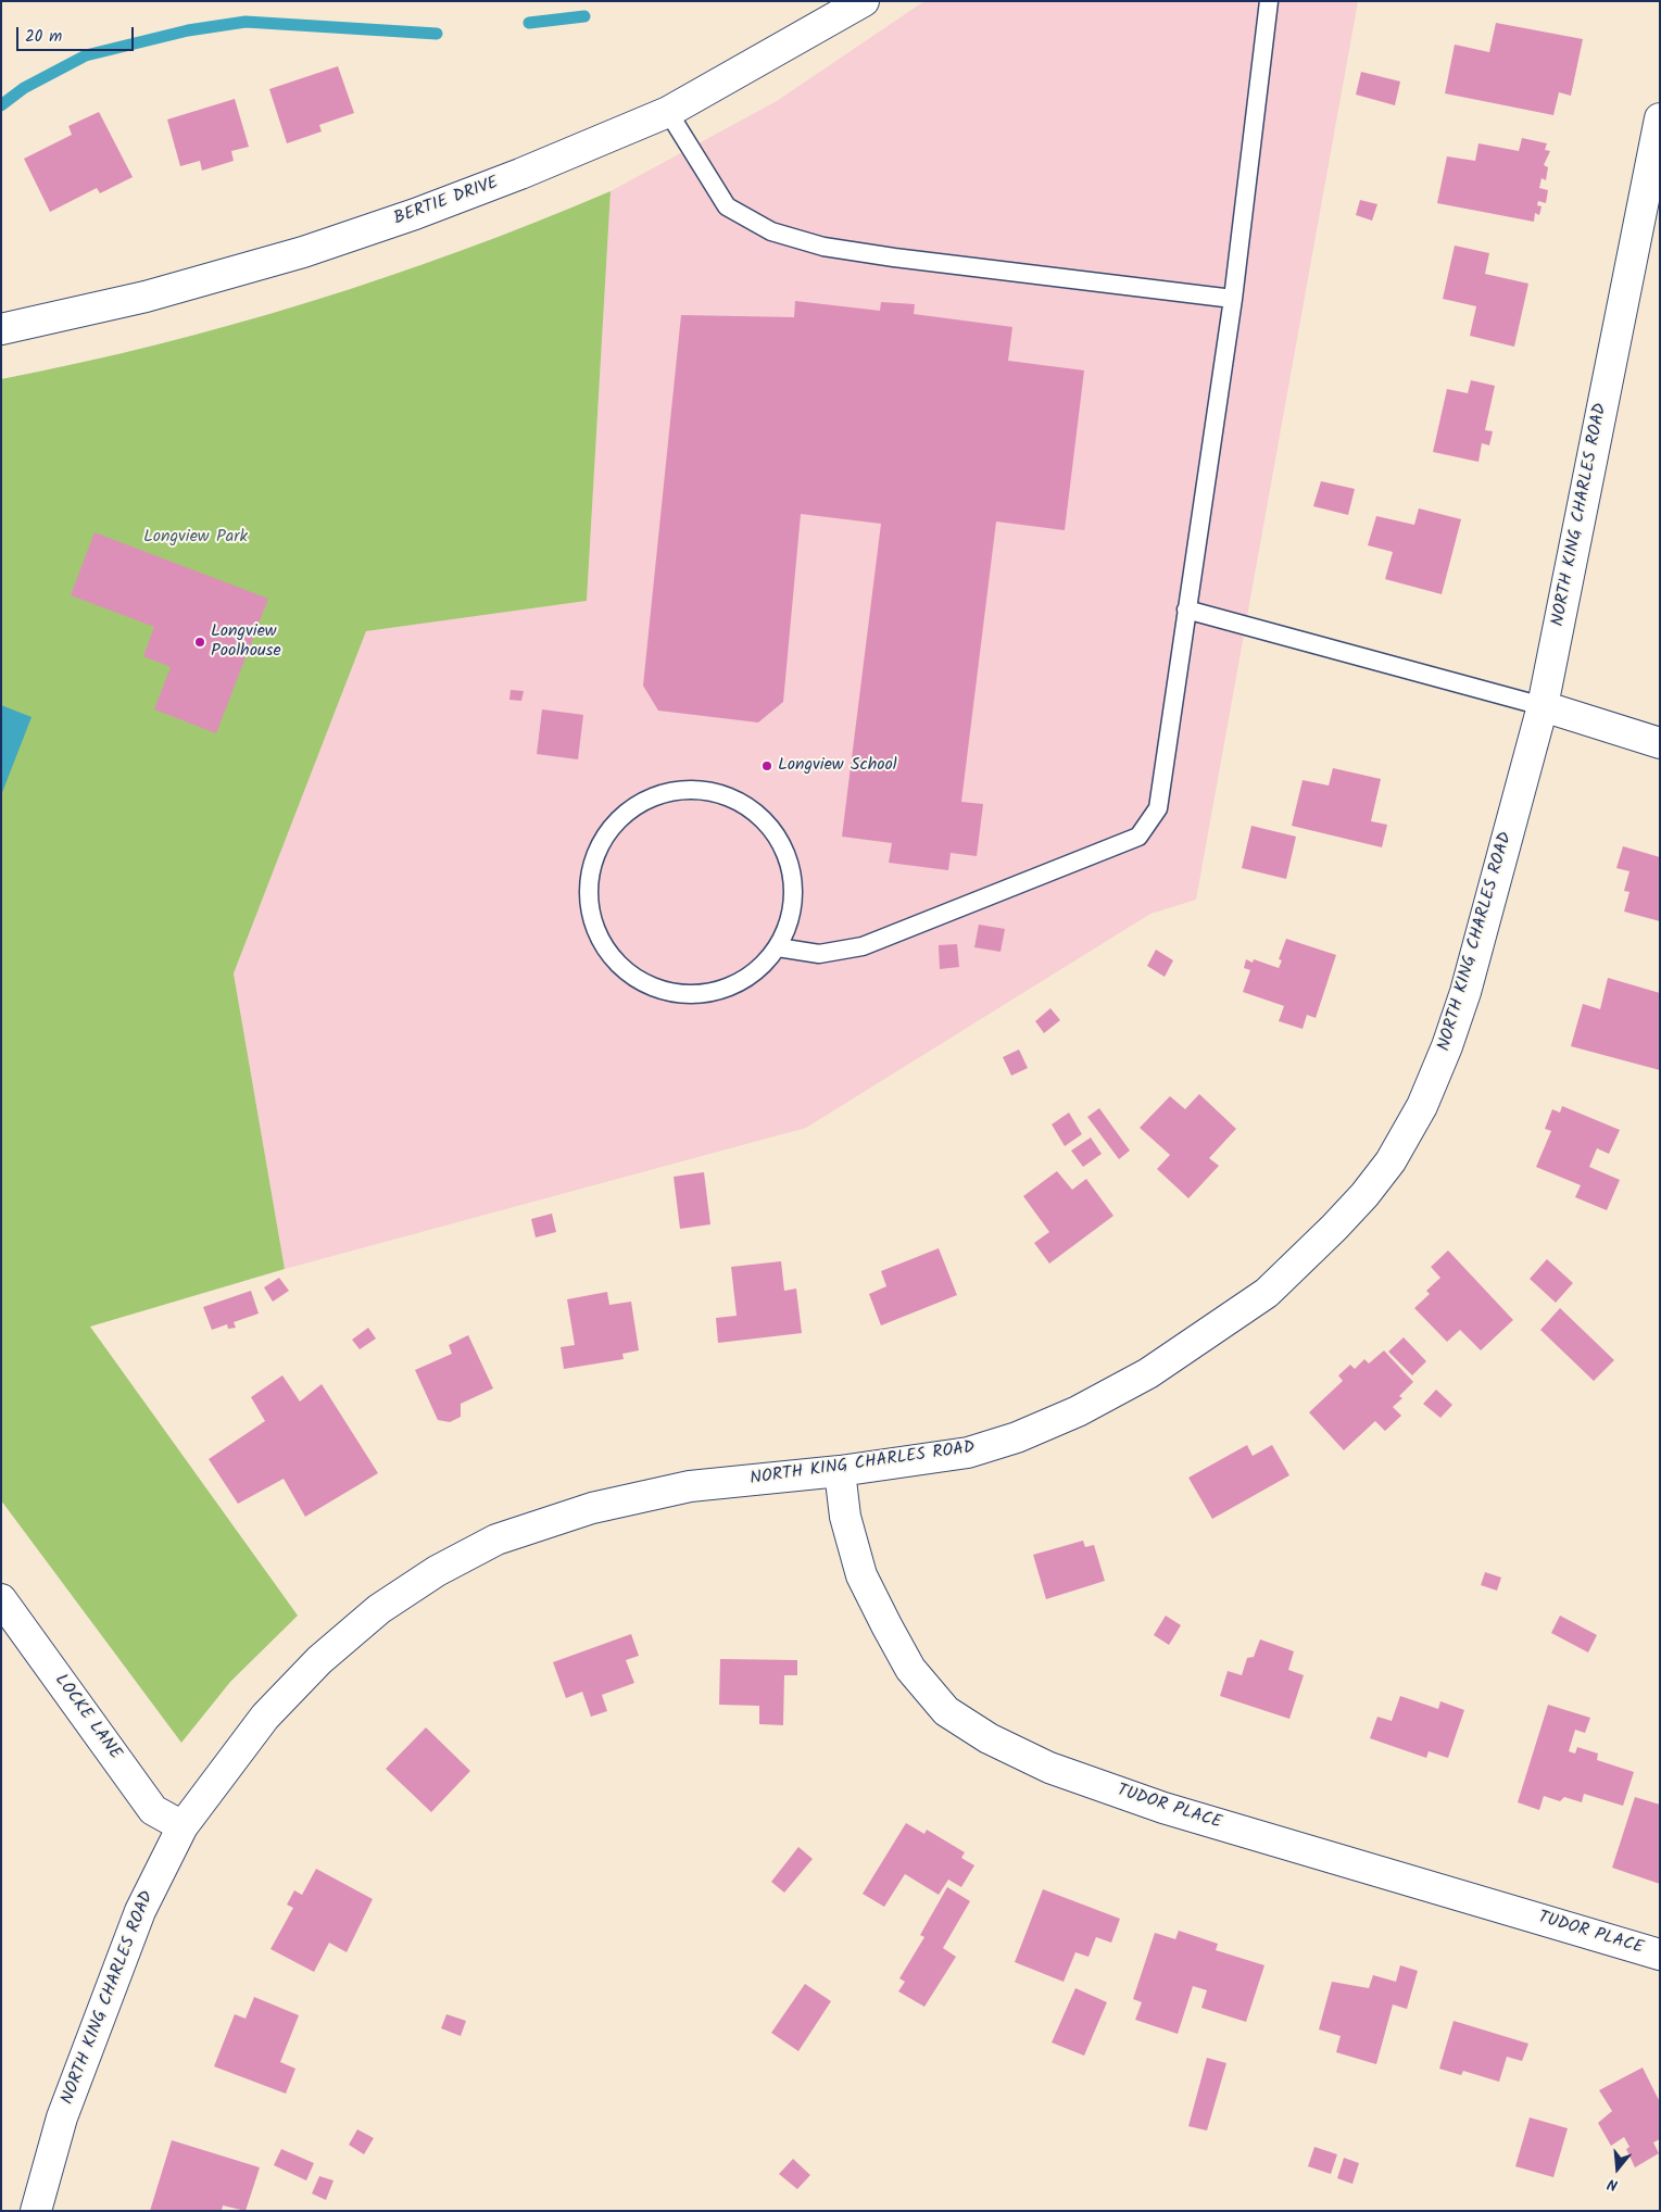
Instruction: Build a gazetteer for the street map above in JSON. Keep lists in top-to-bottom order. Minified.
{"streets":{"street":["BERTIE DRIVE","NORTH KING CHARLES ROAD","LOCKE LANE","TUDOR PLACE"]},"crossings":[["NORTH KING CHARLES ROAD","LOCKE LANE"],["NORTH KING CHARLES ROAD","TUDOR PLACE"]],"parks":["Longview Park"],"places":["Longview Poolhouse","Longview School"],"scale_bar":"20 m","north":"bottom"}
